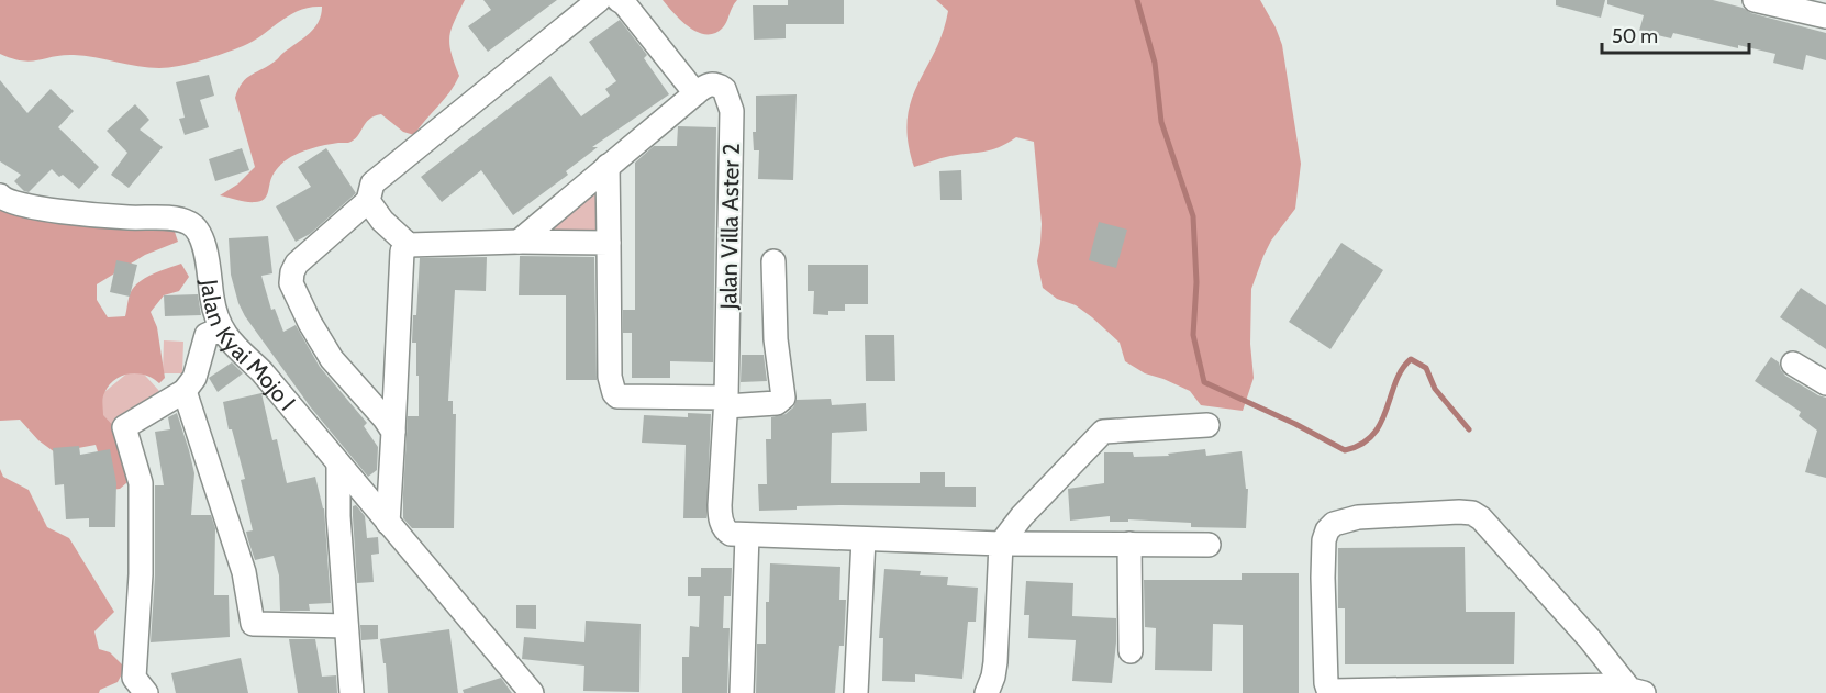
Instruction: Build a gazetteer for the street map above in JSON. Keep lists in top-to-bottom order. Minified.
{"streets":{"street":["Jalan Villa Aster 2","Jalan Kyai Mojo I"]},"scale_bar":"50 m"}
